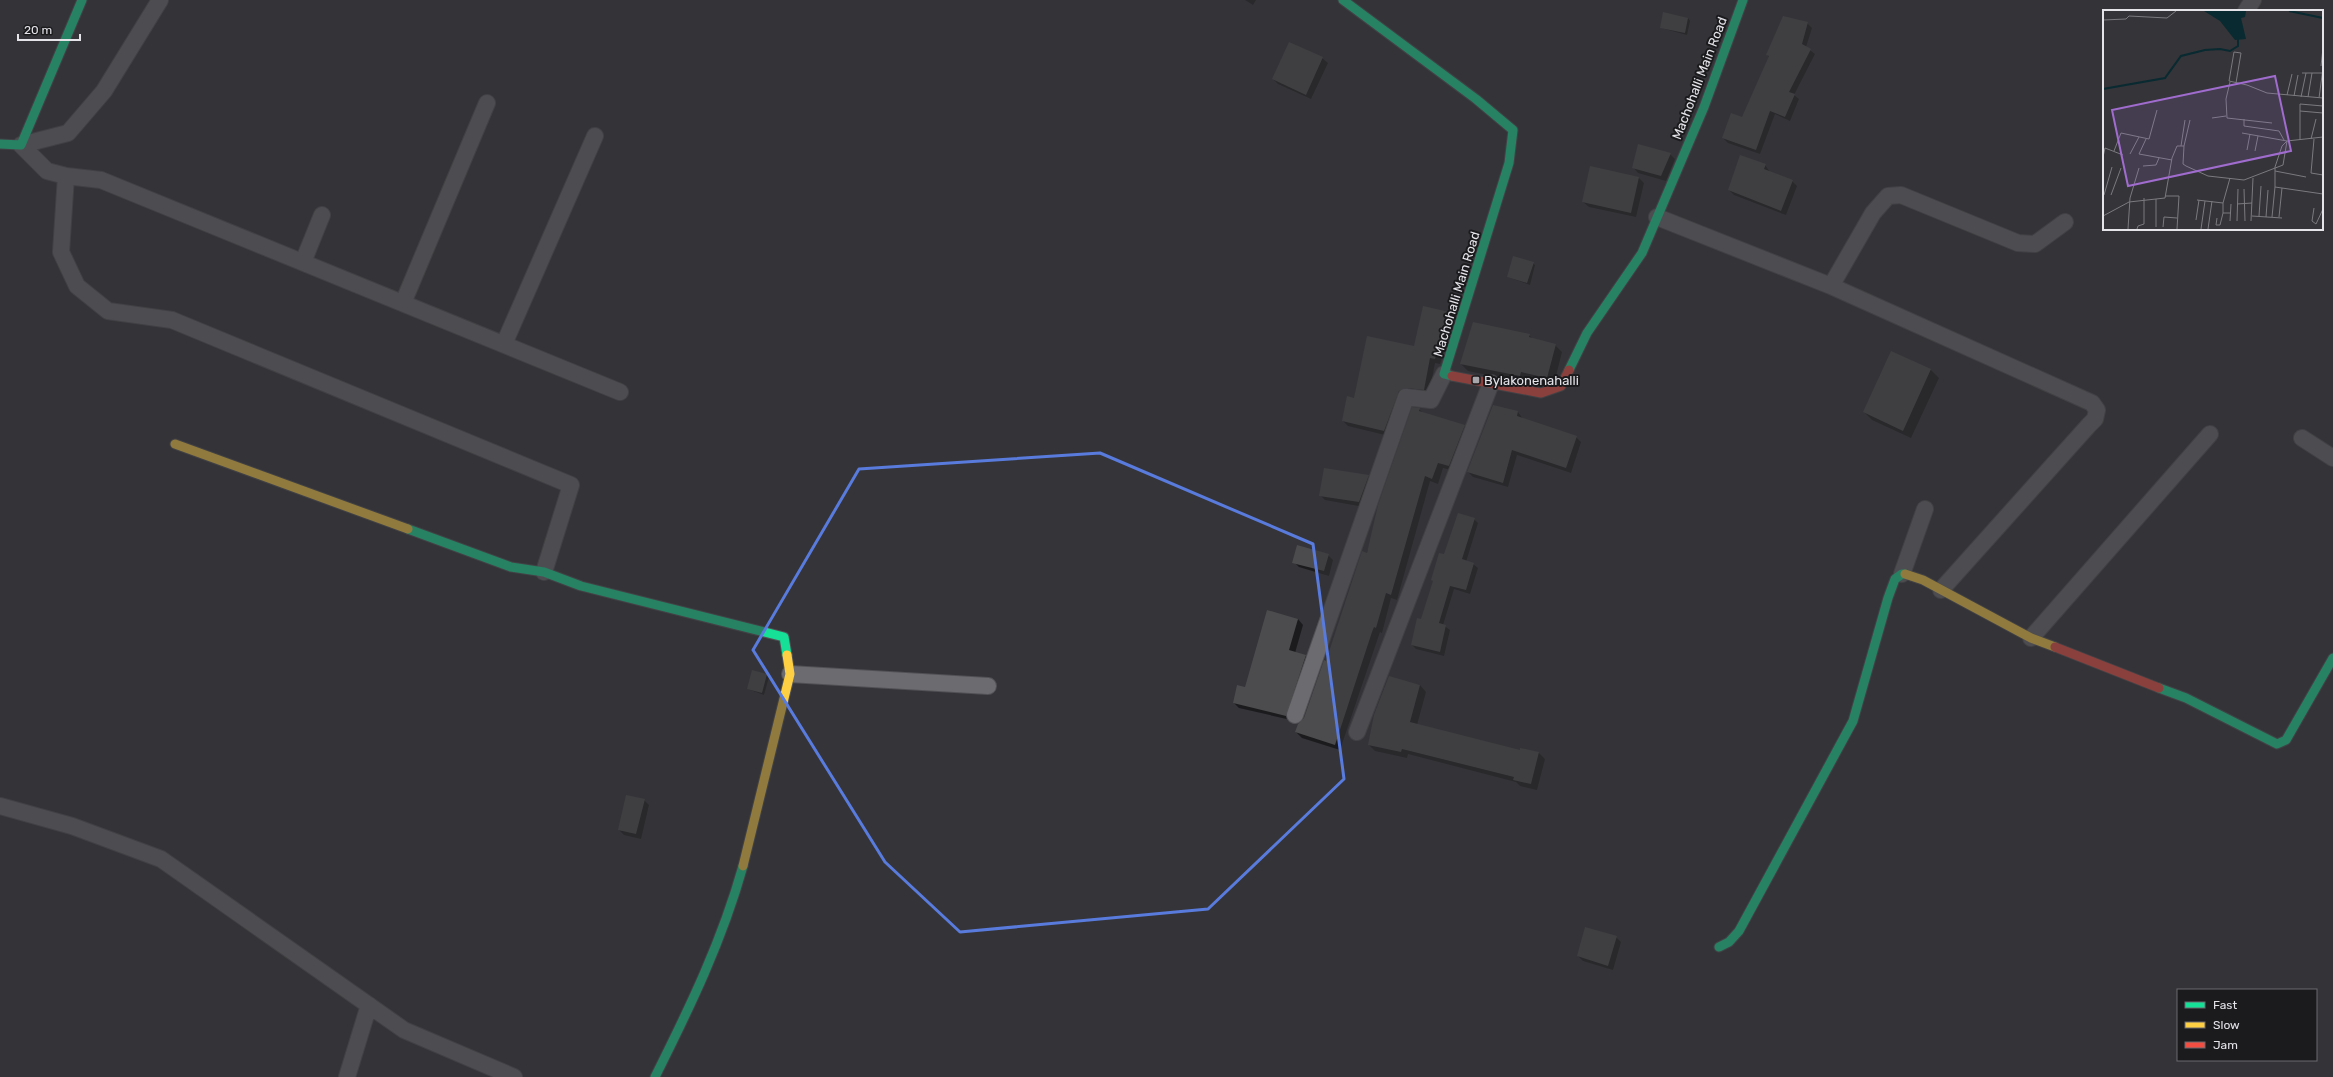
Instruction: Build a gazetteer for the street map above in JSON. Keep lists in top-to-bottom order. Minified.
{"streets":{"street":["Machohalli Main Road"]},"places":{"transit":["Bylakonenahalli"]},"legend":["Fast","Slow","Jam"],"scale_bar":"20 m"}
